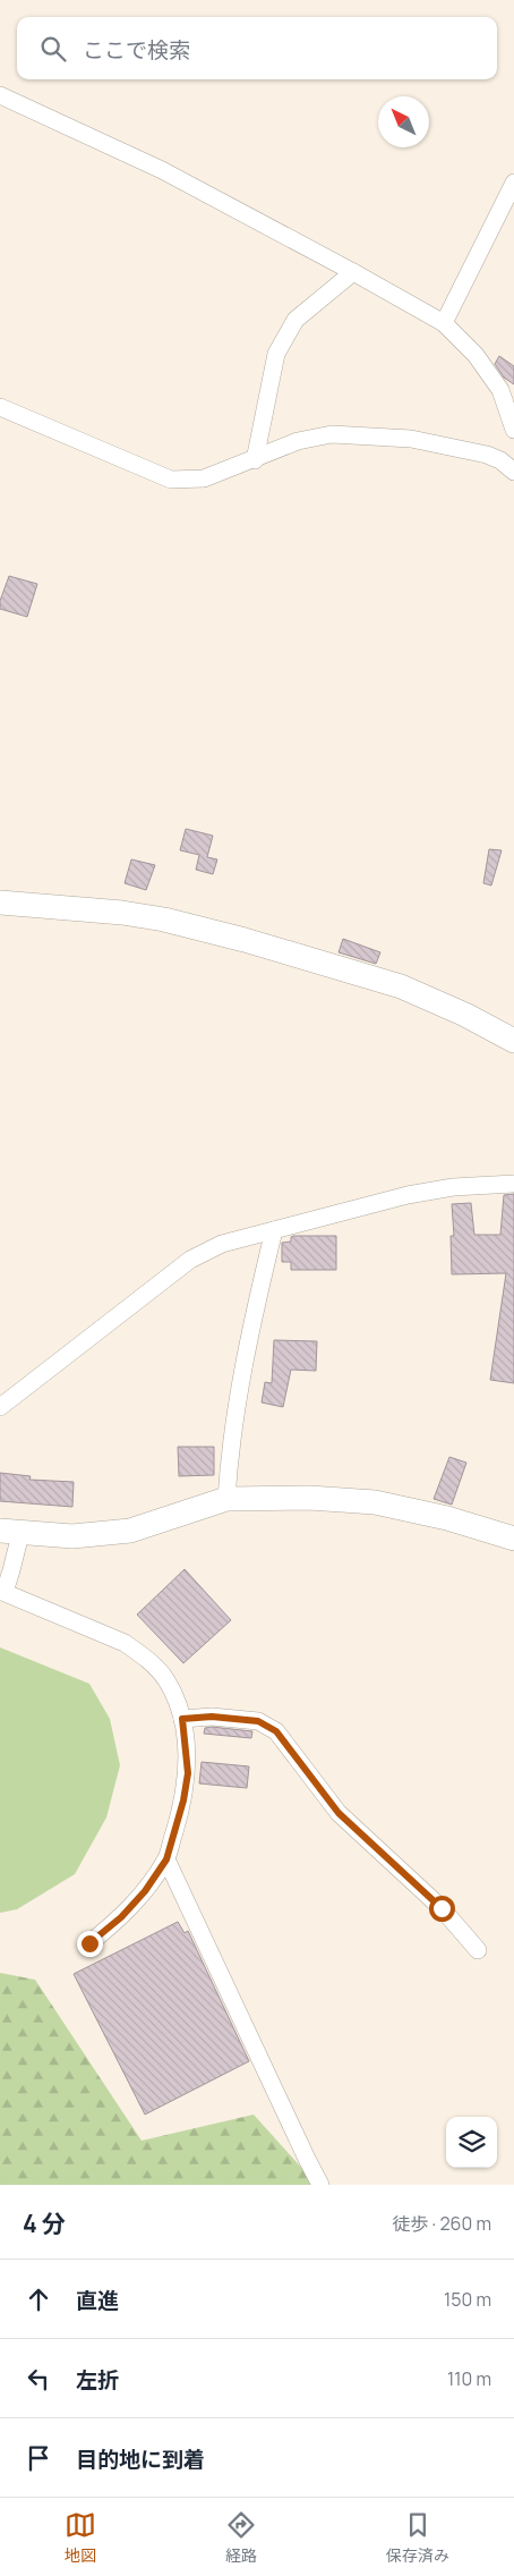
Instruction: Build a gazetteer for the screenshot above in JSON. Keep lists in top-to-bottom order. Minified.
{"north":"top left","page":{"search":"ここで検索","heading":["4 分","徒歩 · 260 m"],"list":[["直進","150 m"],["左折","110 m"],"目的地に到着"],"nav":["地図","経路","保存済み"]}}
